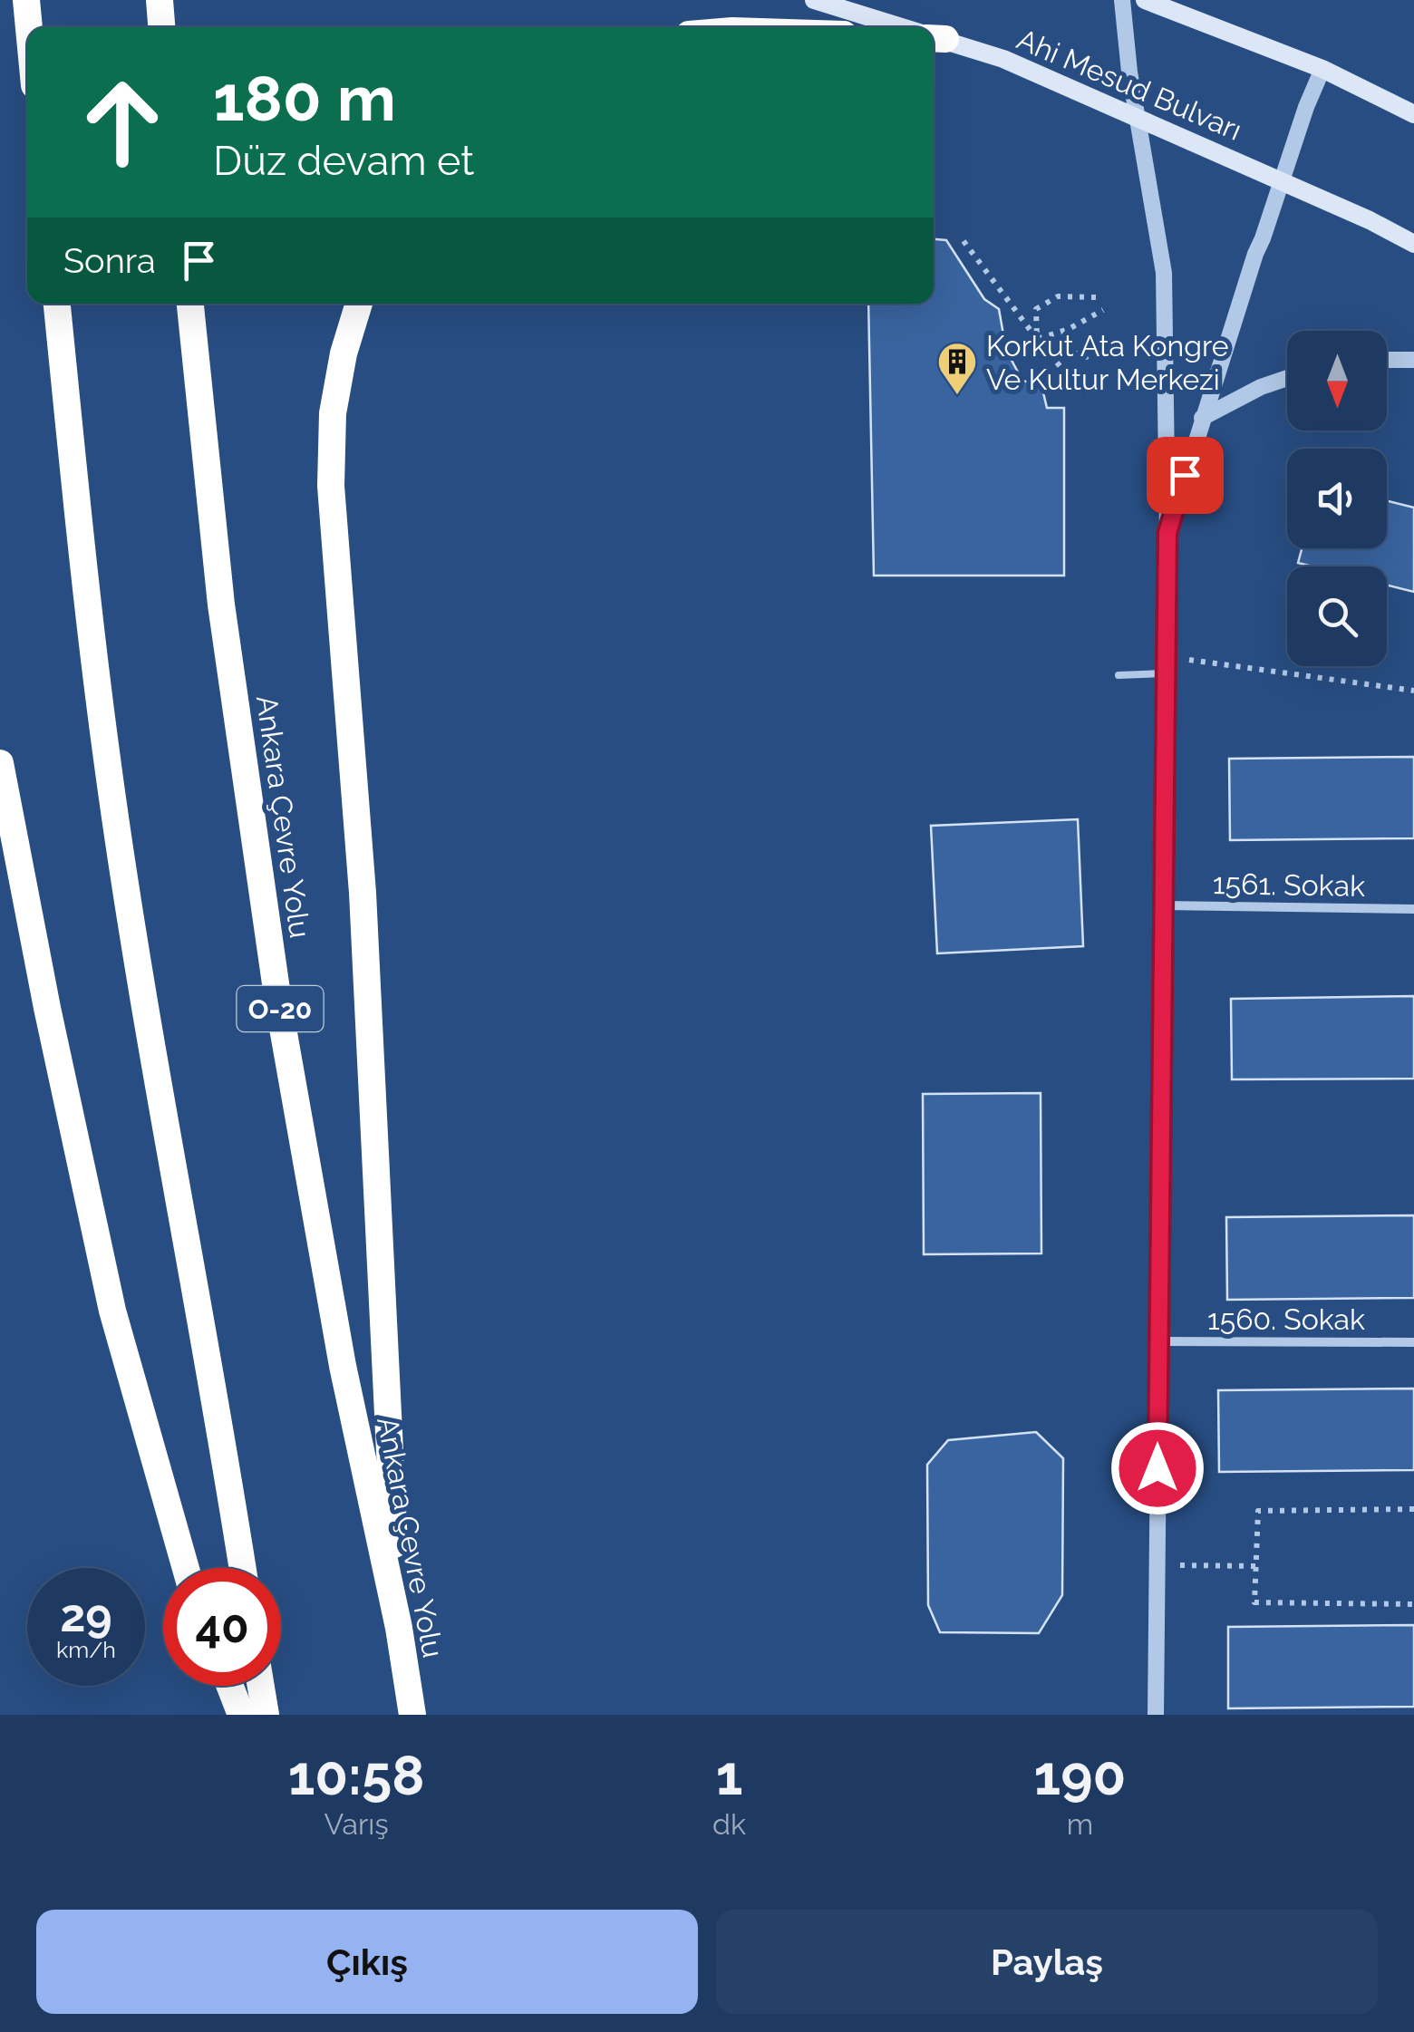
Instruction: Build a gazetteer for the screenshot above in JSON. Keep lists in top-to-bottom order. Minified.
{"streets":{"highway":["Ankara Çevre Yolu","O-20"],"main road":["Ahi Mesud Bulvarı"],"street":["1561. Sokak","1560. Sokak"]},"places":{"building":["Korkut Ata Kongre Ve Kultur Merkezi"]},"north":"bottom","page":{"turn":["180 m","Düz devam et"],"then":"Sonra","speed":"29 km/h","limit":"40","eta":["10:58","Varış","1","dk","190","m"],"buttons":["Çıkış","Paylaş"]}}
